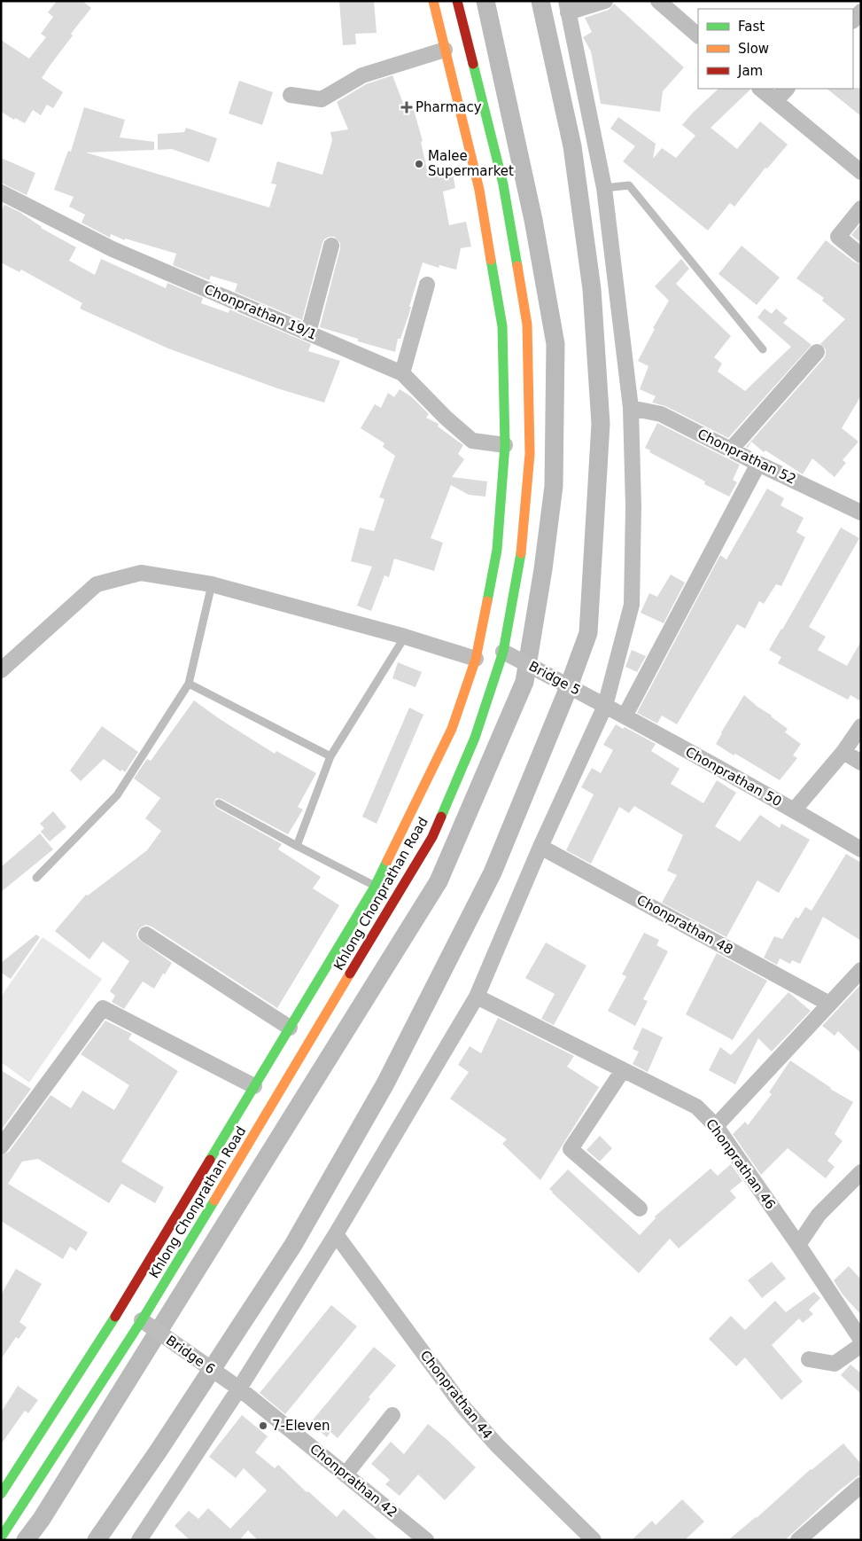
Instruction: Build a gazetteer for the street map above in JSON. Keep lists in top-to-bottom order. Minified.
{"streets":{"street":["Chonprathan 19/1","Chonprathan 52","Bridge 5","Chonprathan 50","Khlong Chonprathan Road","Chonprathan 48","Chonprathan 46","Bridge 6","Chonprathan 44","Chonprathan 42"]},"crossings":[["Chonprathan 19/1","Khlong Chonprathan Road"],["Bridge 5","Chonprathan 50"],["Bridge 5","Khlong Chonprathan Road"],["Khlong Chonprathan Road","Bridge 6"],["Bridge 6","Chonprathan 42"]],"places":{"health":["Pharmacy"],"other":["Malee Supermarket","7-Eleven"]},"legend":["Fast","Slow","Jam"]}
